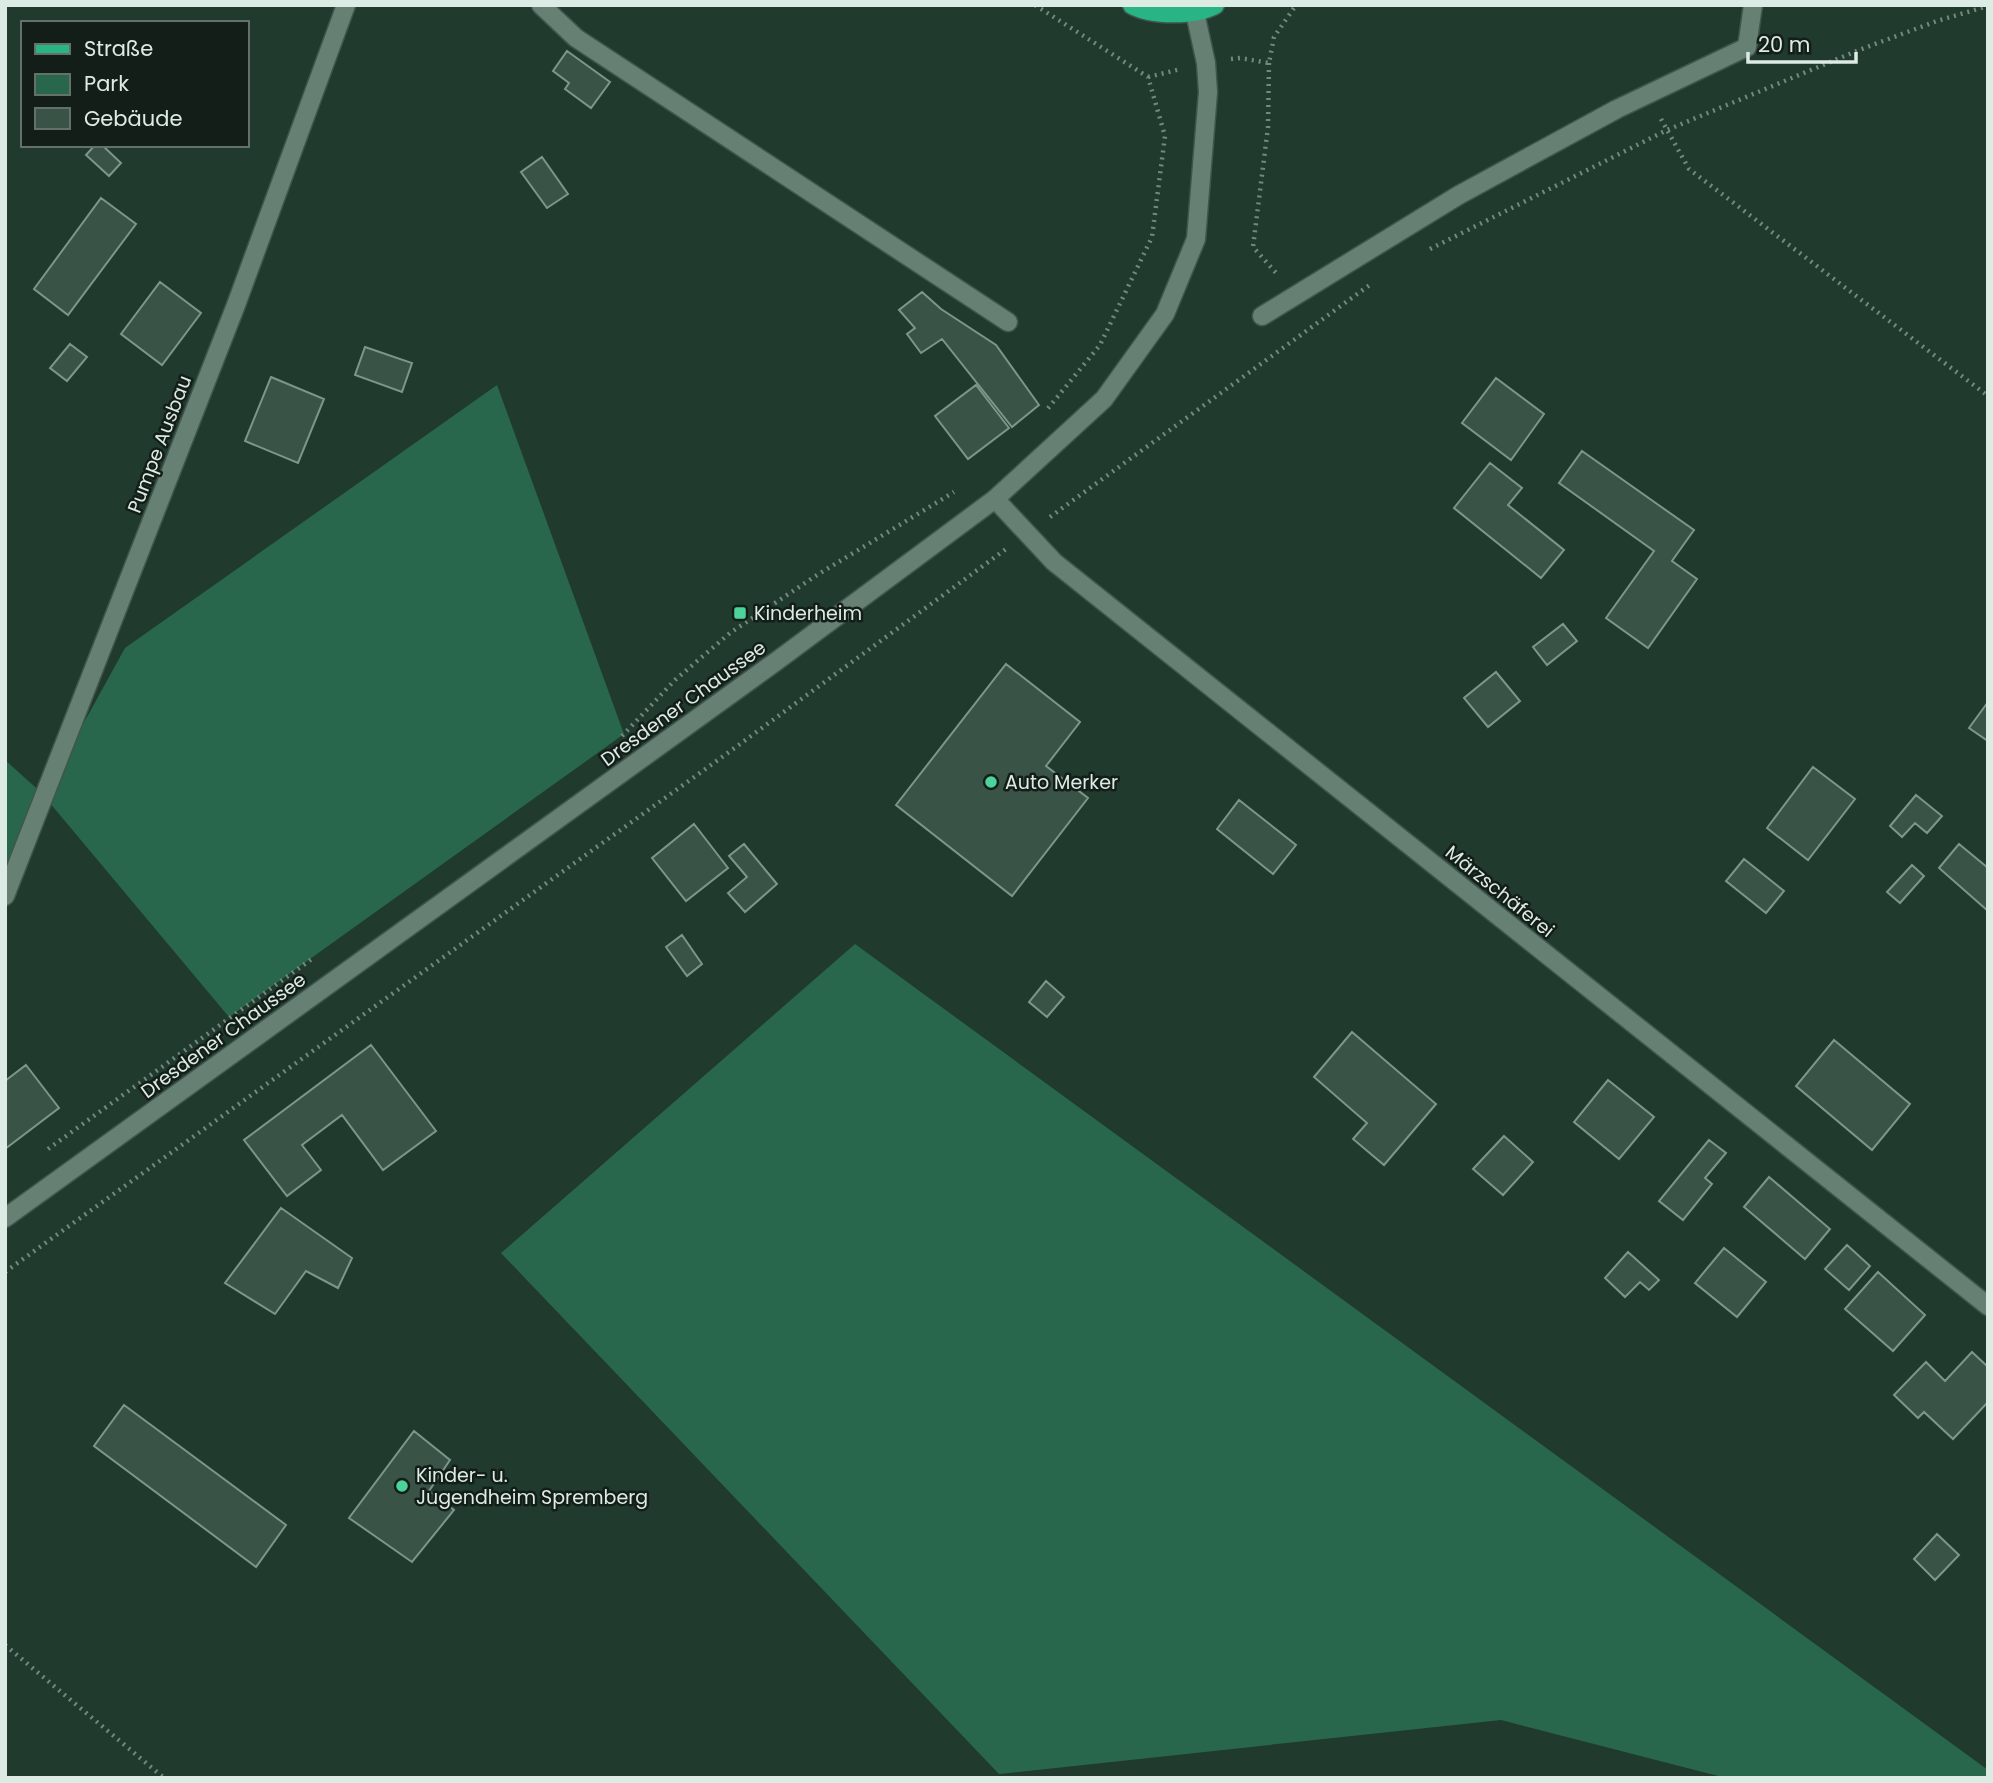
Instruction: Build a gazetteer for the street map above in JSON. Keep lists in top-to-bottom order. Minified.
{"streets":{"street":["Pumpe Ausbau","Dresdener Chaussee","Märzschäferei"]},"crossings":[["Dresdener Chaussee","Märzschäferei"]],"places":{"transit":["Kinderheim"],"other":["Auto Merker","Kinder- u. Jugendheim Spremberg"]},"legend":["Straße","Park","Gebäude"],"scale_bar":"20 m"}
